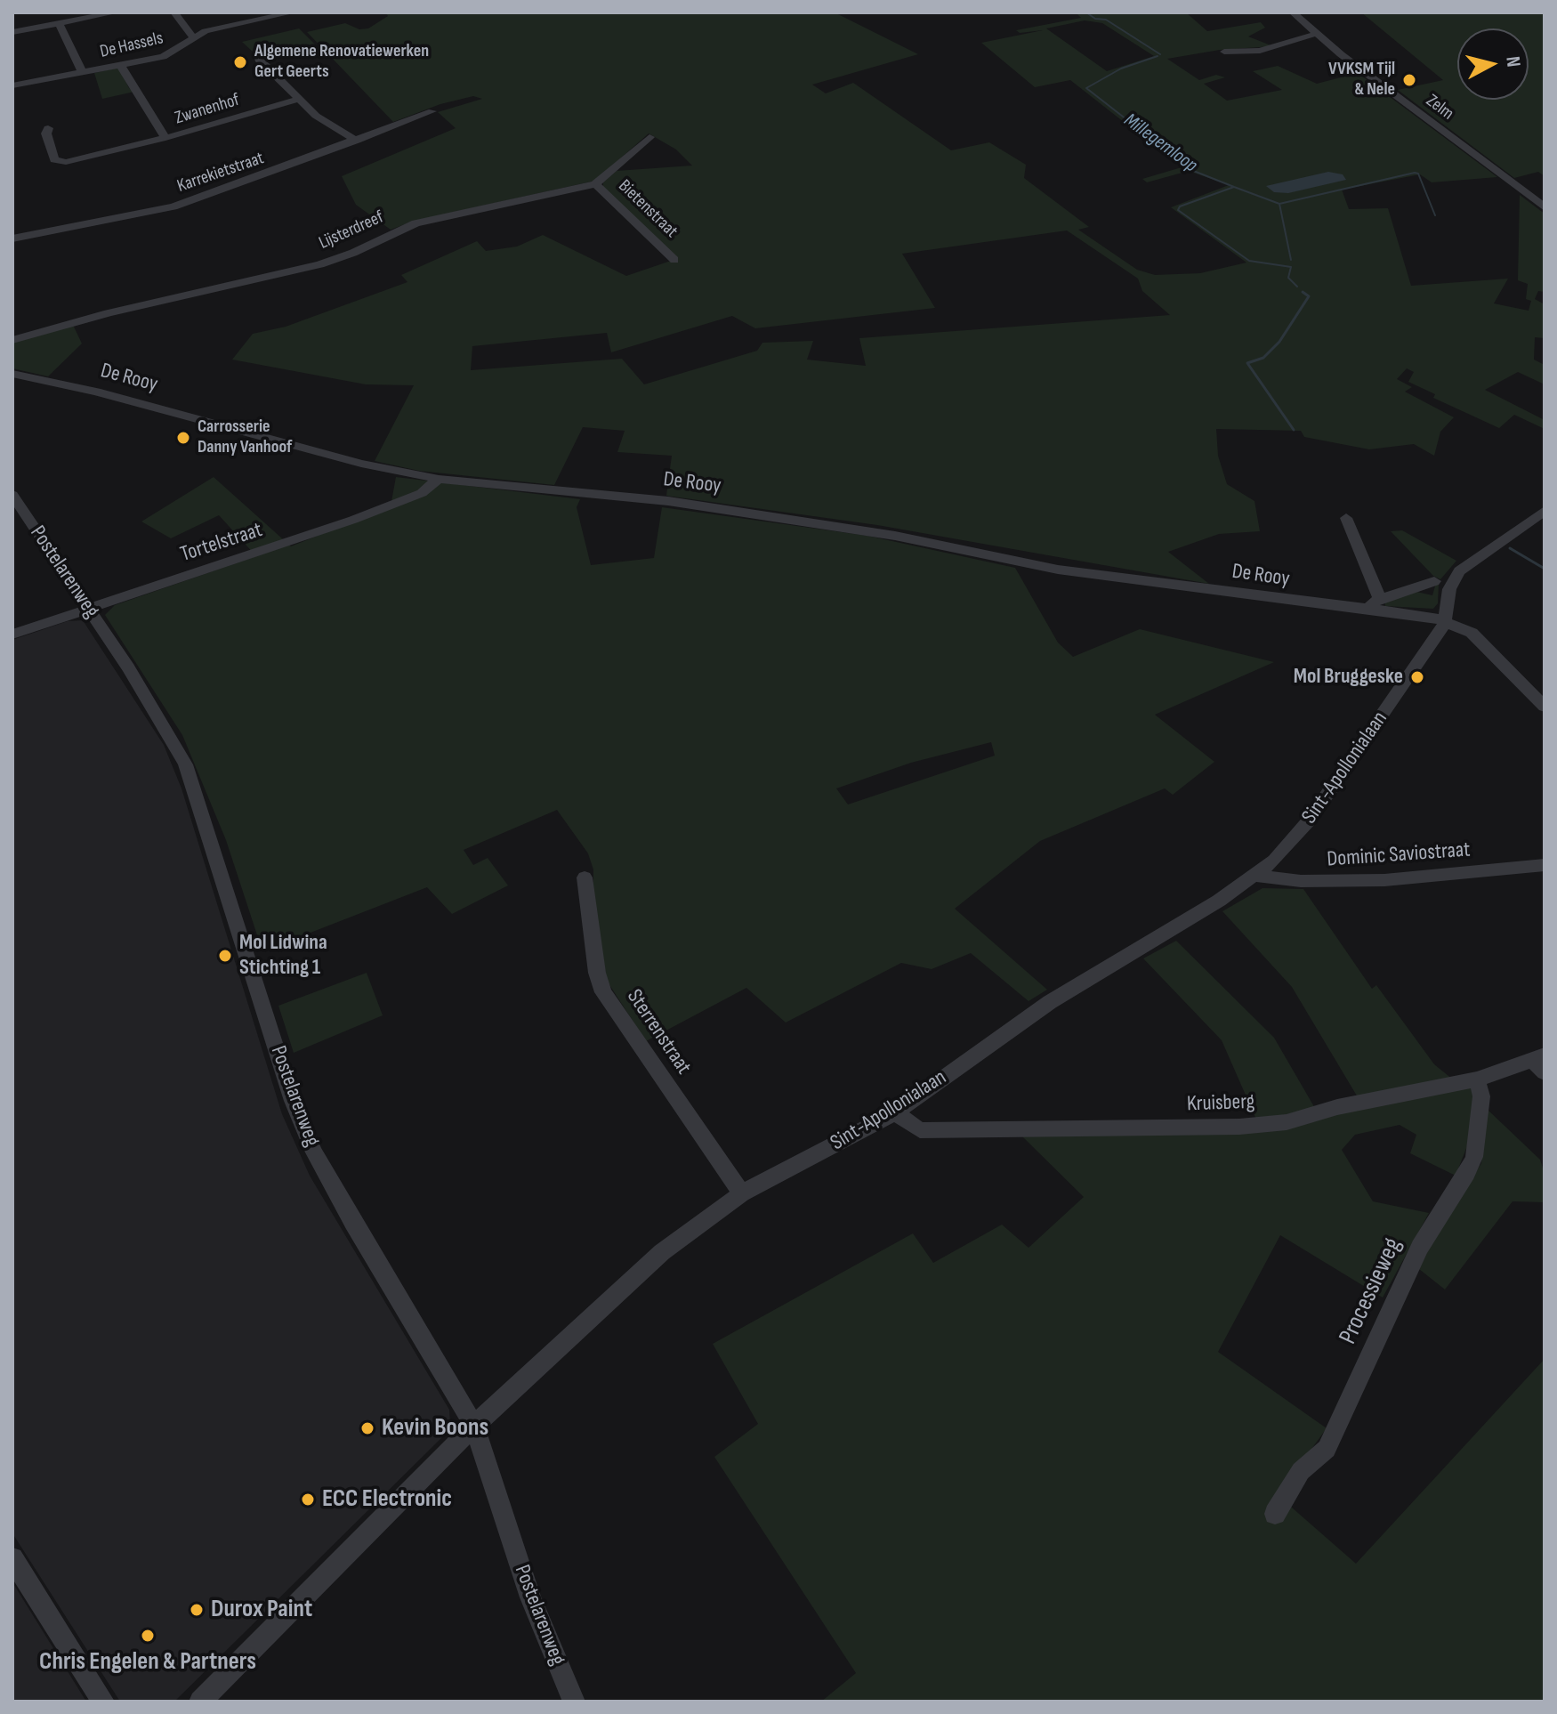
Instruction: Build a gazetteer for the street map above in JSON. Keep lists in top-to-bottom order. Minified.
{"streets":{"street":["De Hassels","Zelm","Zwanenhof","Karrekietstraat","Bietenstraat","Lijsterdreef","De Rooy","Tortelstraat","Postelarenweg","Sint-Apollonialaan","Dominic Saviostraat","Sterrenstraat","Kruisberg","Processieweg"]},"crossings":[["De Hassels","Zwanenhof"],["Bietenstraat","Lijsterdreef"],["De Rooy","Tortelstraat"],["De Rooy","Sint-Apollonialaan"],["Tortelstraat","Postelarenweg"],["Postelarenweg","Sint-Apollonialaan"],["Sint-Apollonialaan","Dominic Saviostraat"],["Sint-Apollonialaan","Sterrenstraat"],["Sint-Apollonialaan","Kruisberg"],["Kruisberg","Processieweg"]],"water":["Millegemloop"],"places":["Algemene Renovatiewerken Gert Geerts","VVKSM Tijl & Nele","Carrosserie Danny Vanhoof","Mol Bruggeske","Mol Lidwina Stichting 1","Kevin Boons","ECC Electronic","Durox Paint","Chris Engelen & Partners"],"north":"right"}
